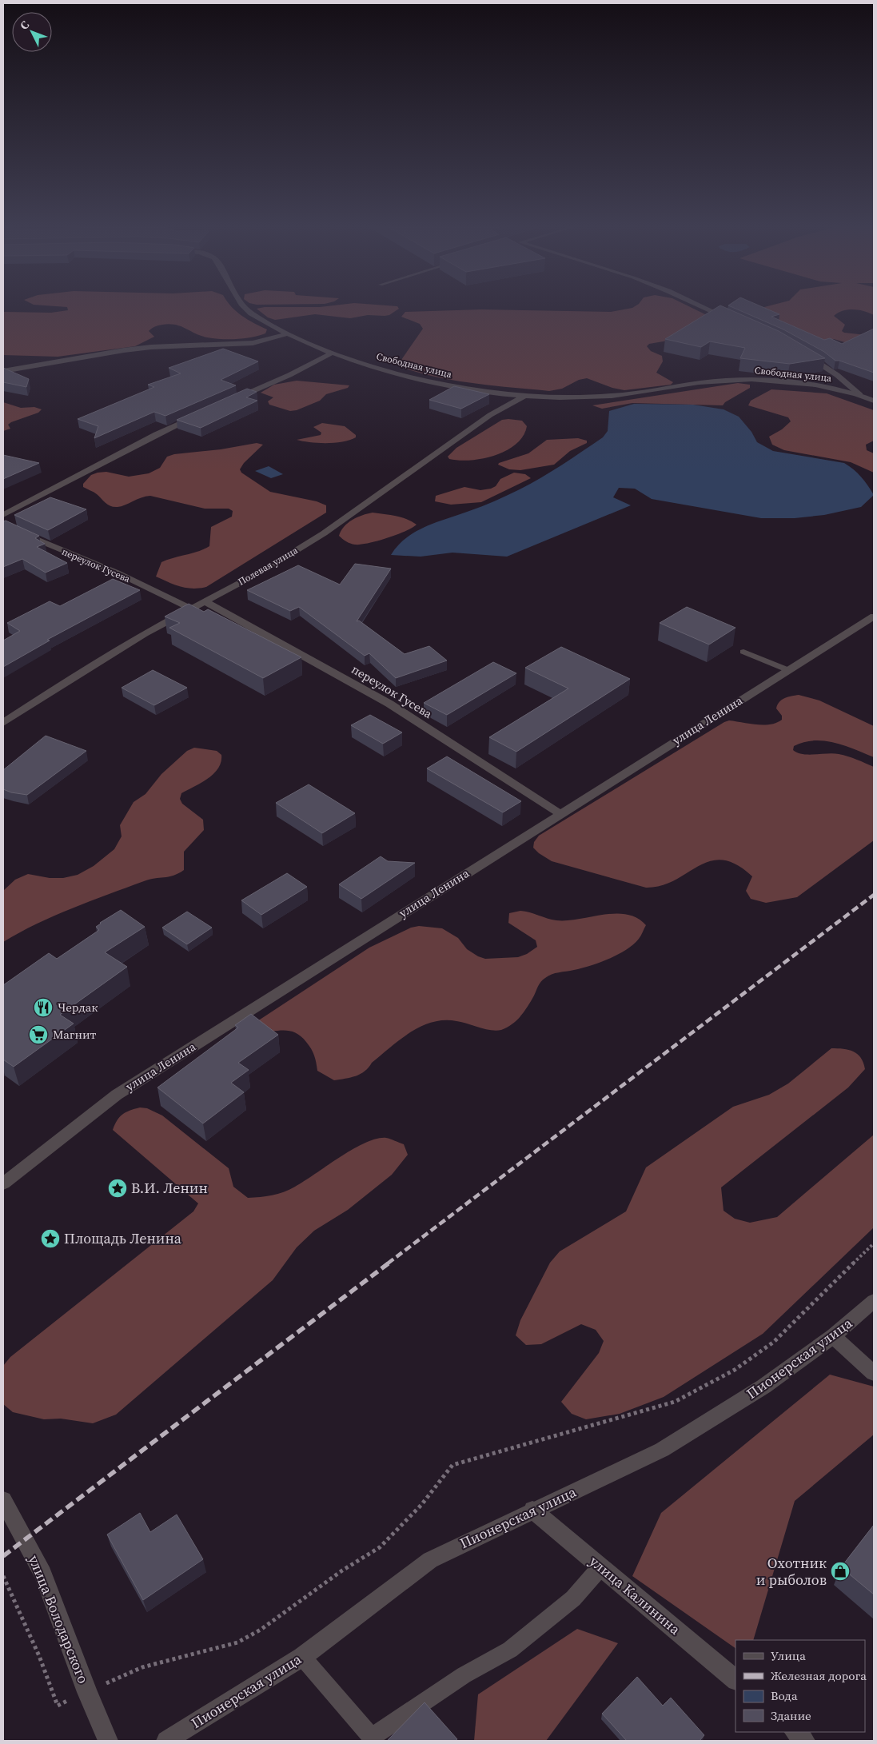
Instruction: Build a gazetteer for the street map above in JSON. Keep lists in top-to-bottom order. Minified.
{"streets":{"street":["Свободная улица","переулок Гусева","Полевая улица","улица Ленина","Пионерская улица","улица Калинина","улица Володарского"]},"crossings":[["Свободная улица","Полевая улица"],["переулок Гусева","Полевая улица"],["переулок Гусева","улица Ленина"],["Пионерская улица","улица Калинина"]],"places":{"restaurant":["Чердак"],"supermarket":["Магнит"],"place":["В.И. Ленин","Площадь Ленина"],"shop":["Охотник и рыболов"]},"legend":["Улица","Железная дорога","Вода","Здание"],"north":"top left"}
